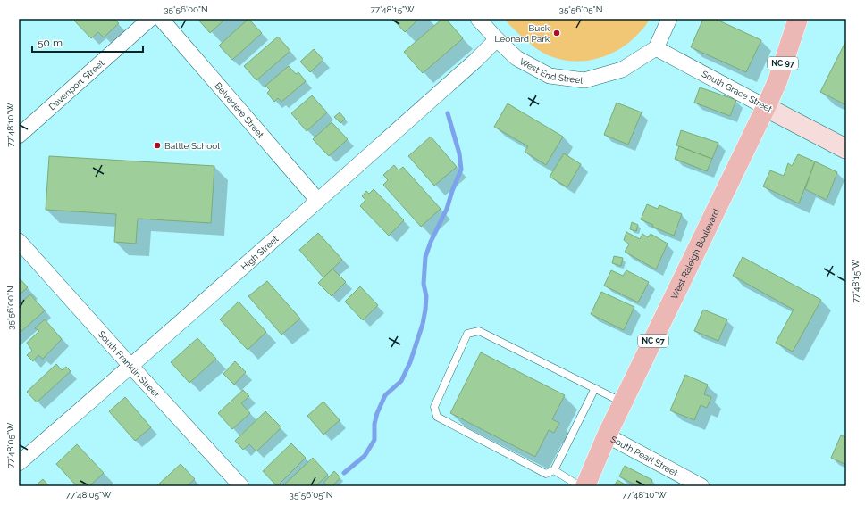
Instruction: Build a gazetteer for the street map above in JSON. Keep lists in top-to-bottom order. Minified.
{"streets":{"main road":["NC 97","West Raleigh Boulevard"],"street":["West End Street","Davenport Street","South Grace Street","Belvedere Street","High Street","South Franklin Street","South Pearl Street"]},"crossings":[["West End Street","South Grace Street"],["West End Street","High Street"],["South Grace Street","West Raleigh Boulevard"],["Belvedere Street","High Street"],["High Street","South Franklin Street"],["West Raleigh Boulevard","South Pearl Street"]],"places":["Buck Leonard Park","Battle School"],"scale_bar":"50 m","coordinates":["35°56'00\"N","77°48'15\"W","35°56'05\"N","77°48'10\"W","77°48'05\"W"]}
